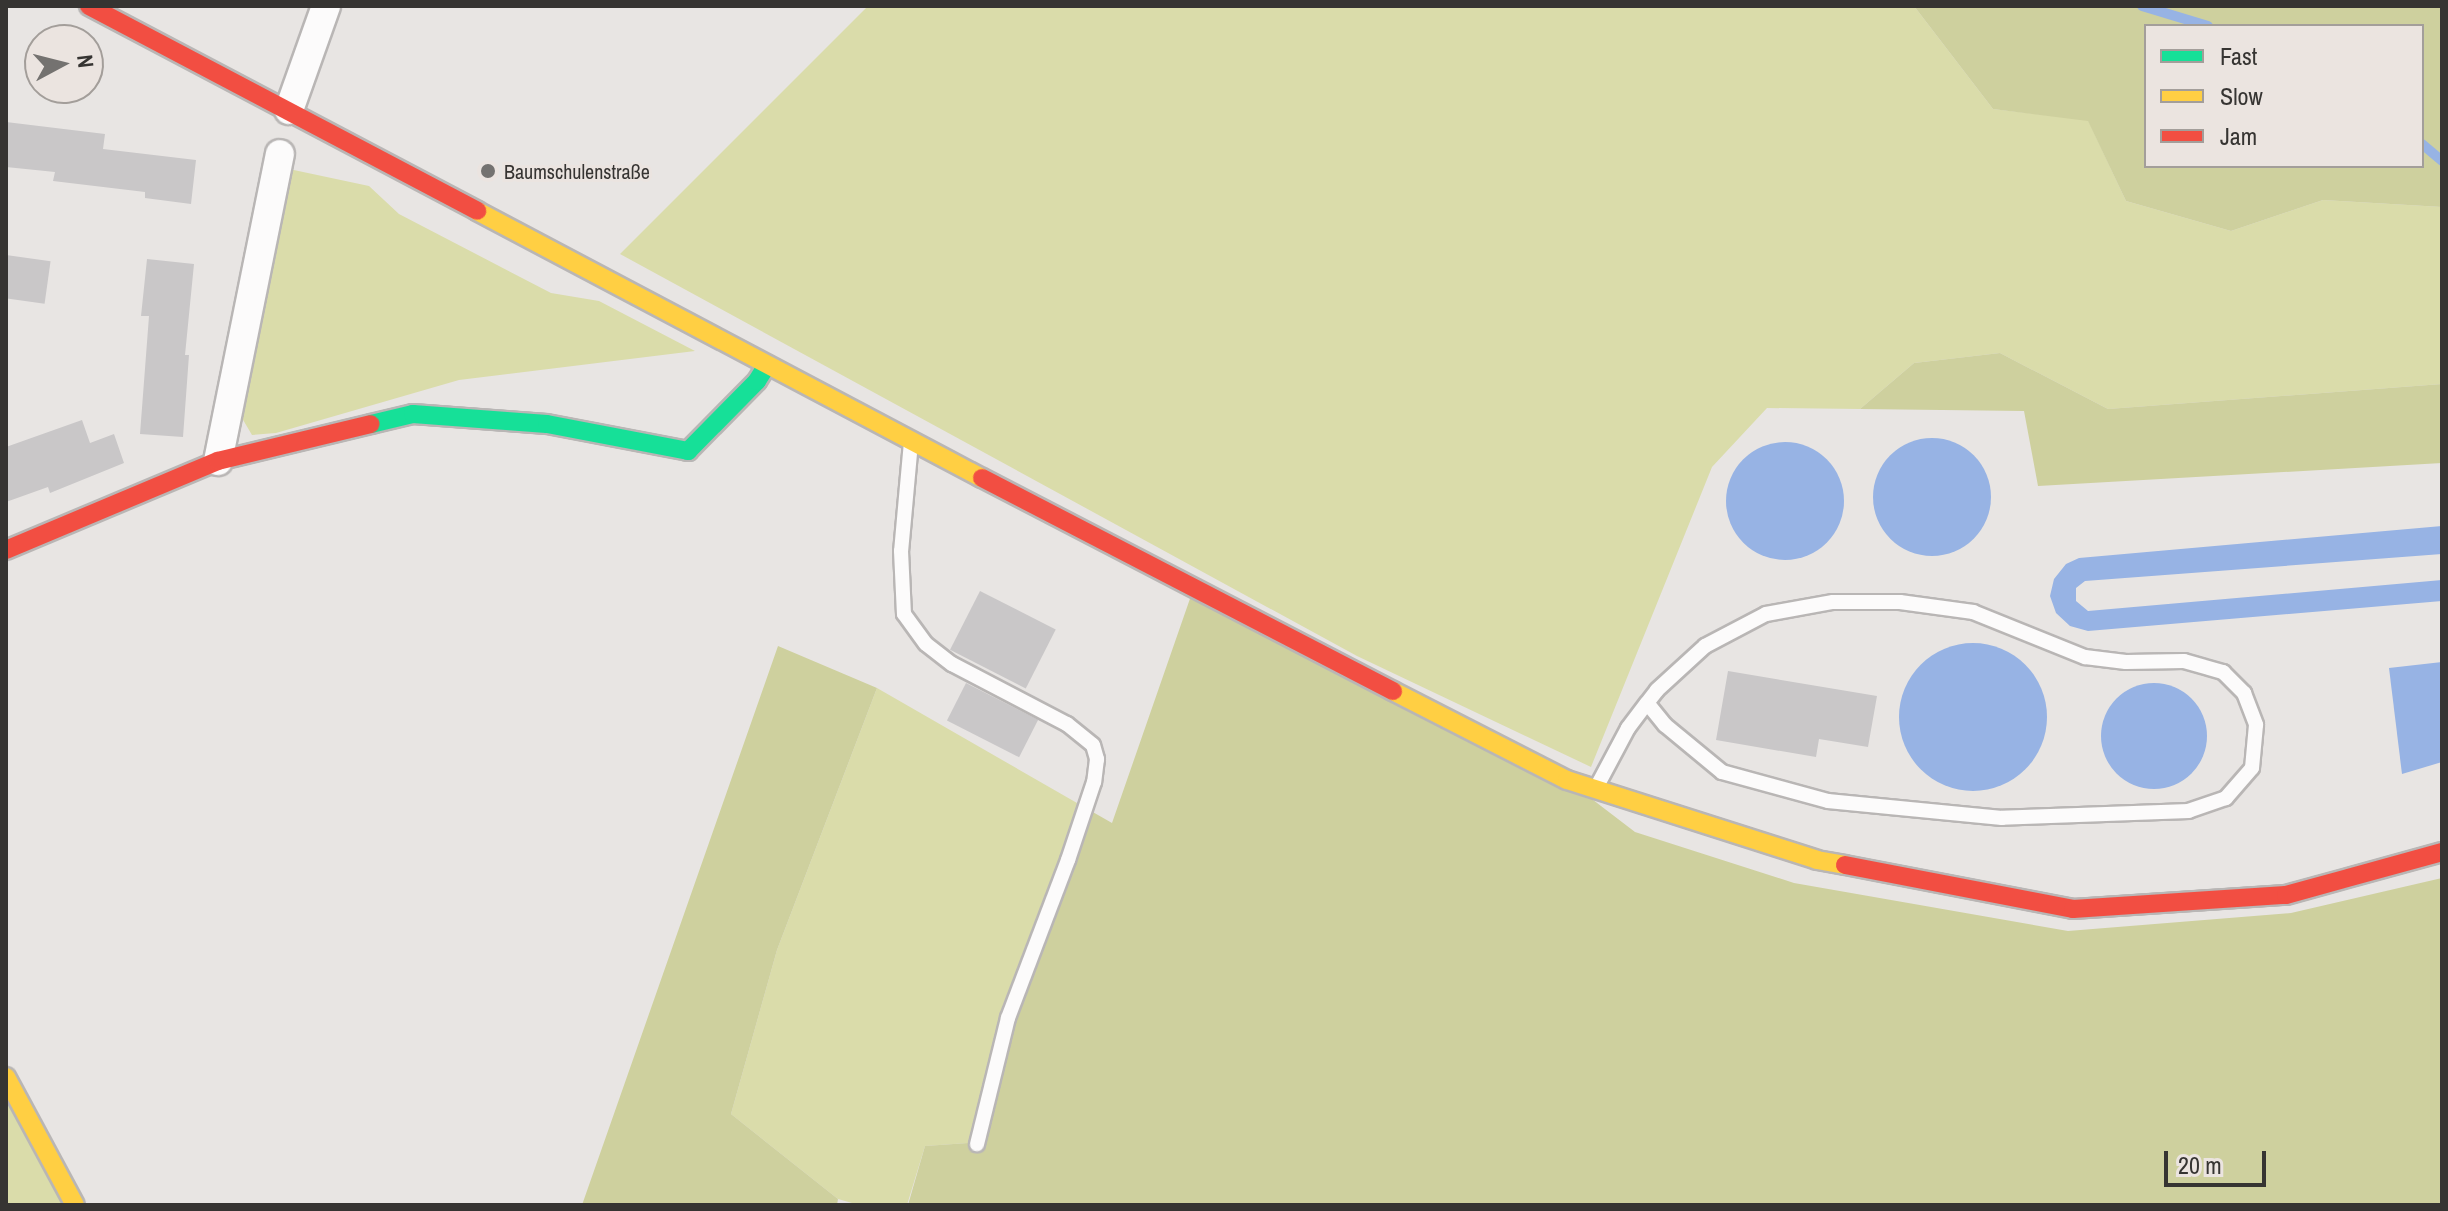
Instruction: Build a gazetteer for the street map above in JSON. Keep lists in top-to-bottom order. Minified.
{"places":["Baumschulenstraße"],"legend":["Fast","Slow","Jam"],"scale_bar":"20 m","north":"right"}
